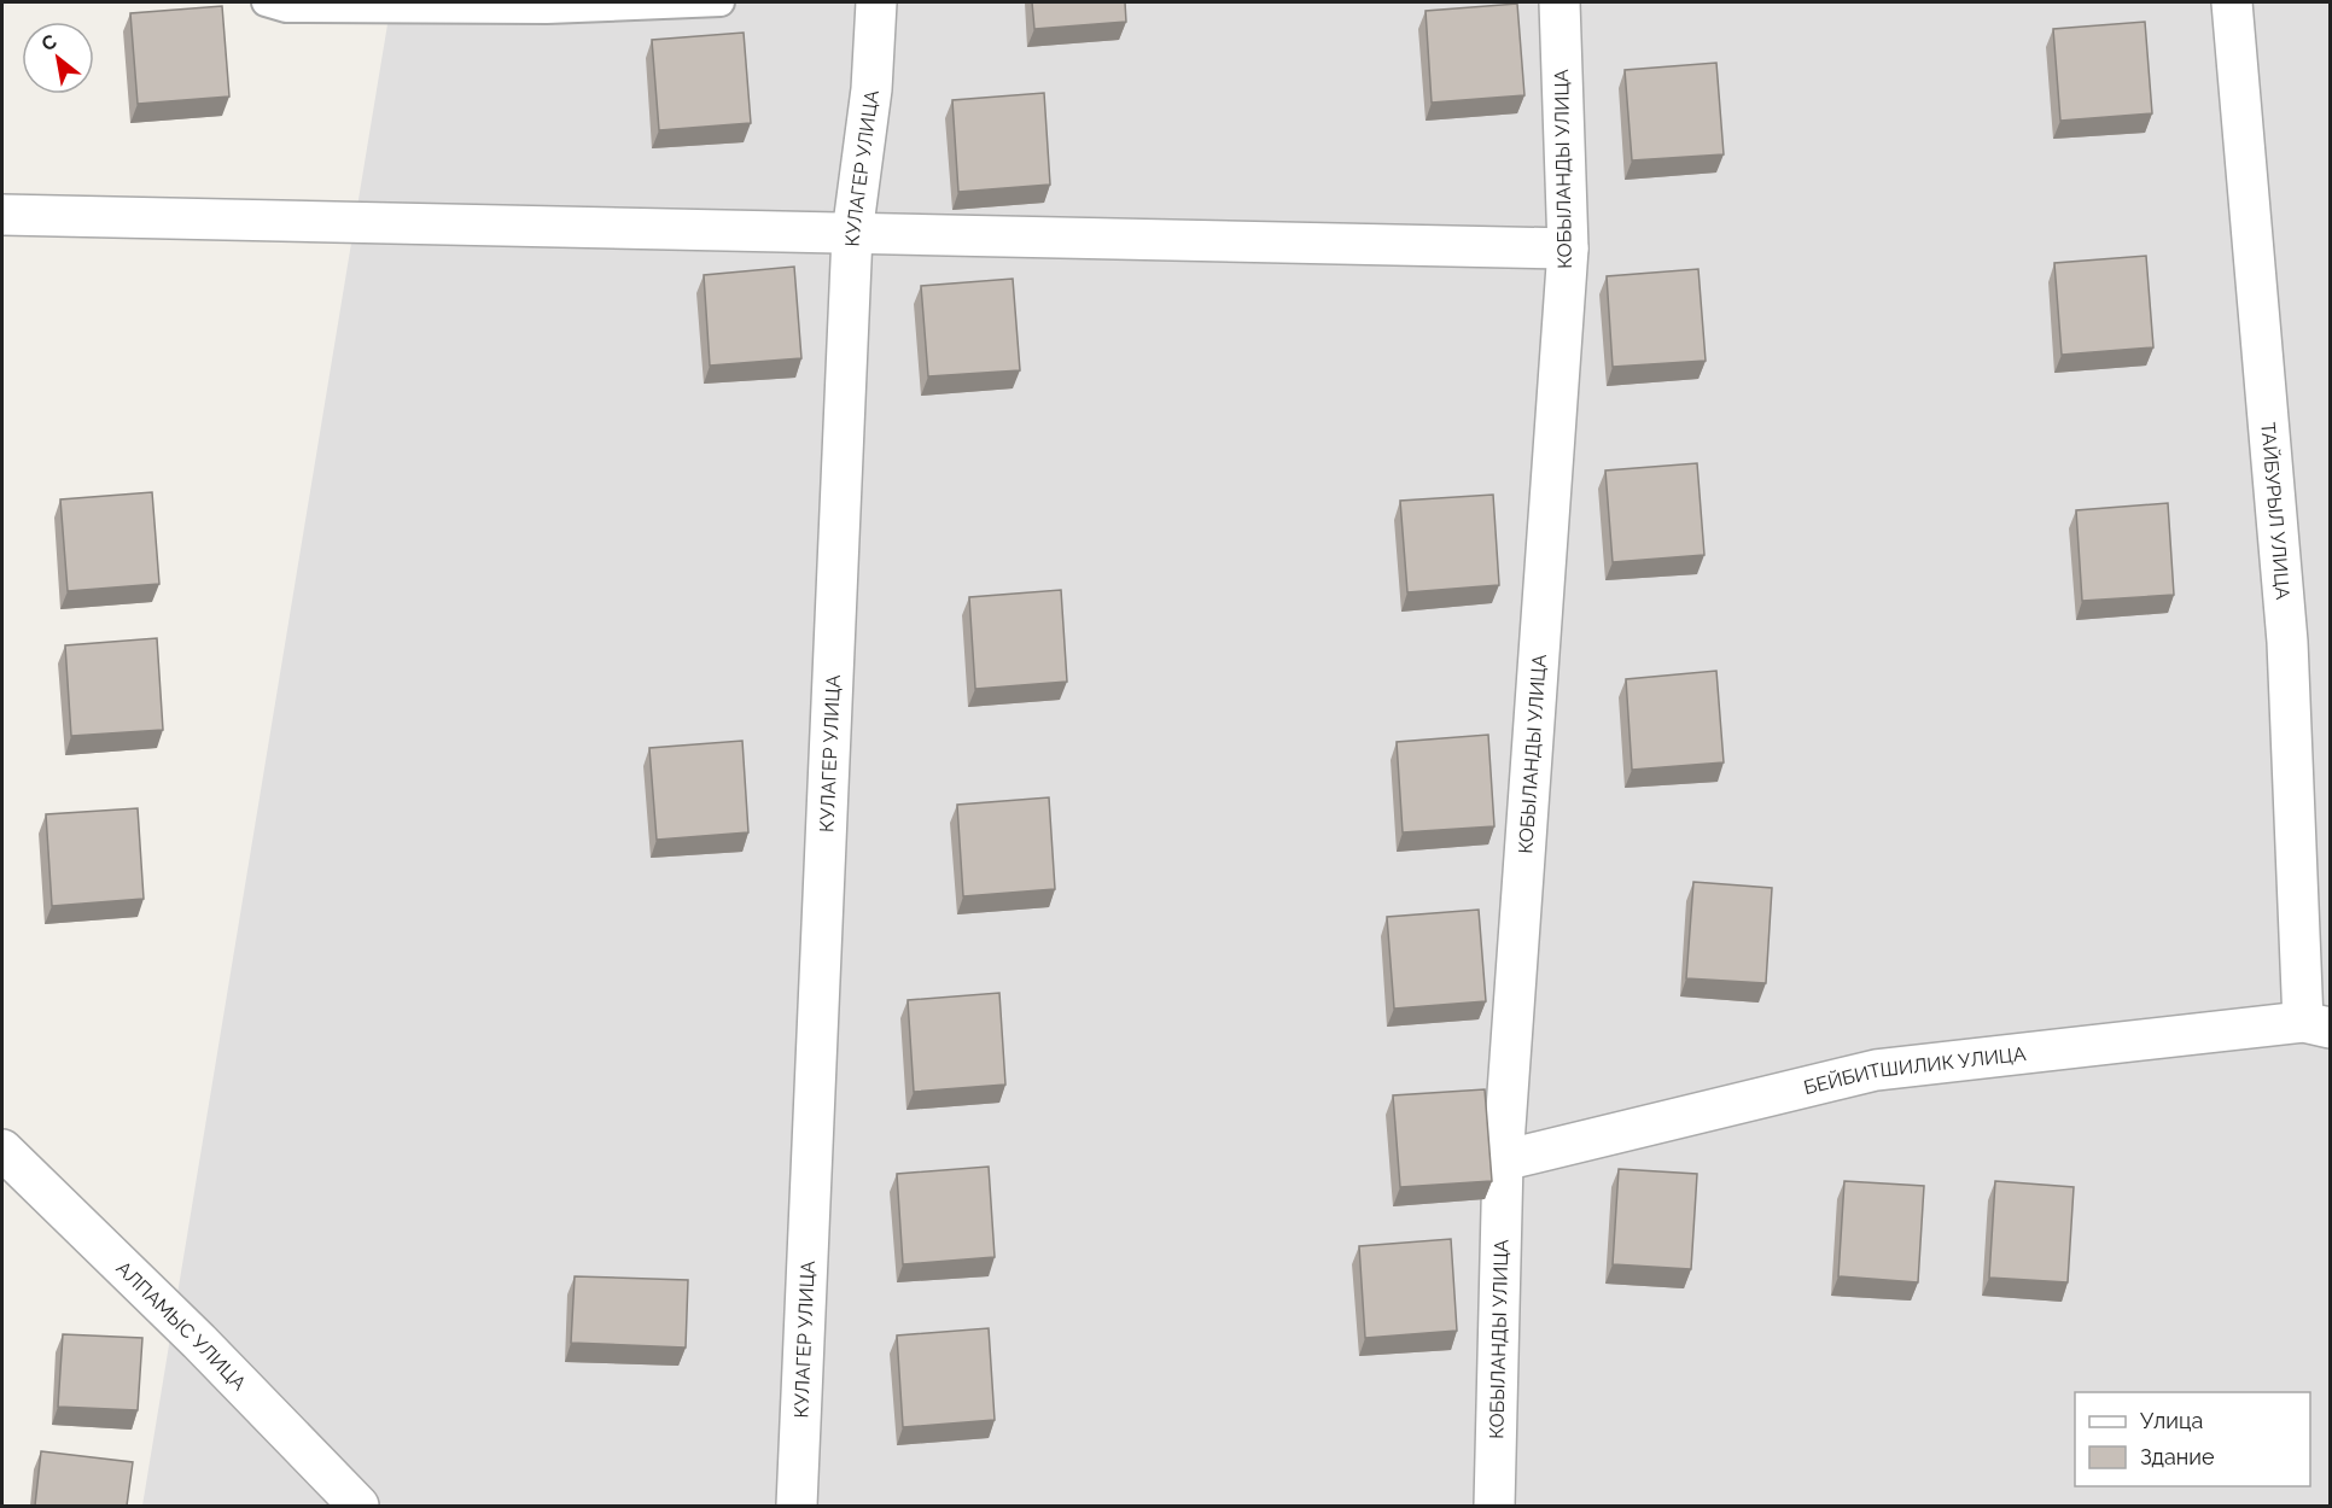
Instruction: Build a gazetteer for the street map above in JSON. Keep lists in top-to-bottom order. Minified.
{"streets":{"street":["КУЛАГЕР УЛИЦА","КОБЫЛАНДЫ УЛИЦА","ТАЙБУРЫЛ УЛИЦА","БЕЙБИТШИЛИК УЛИЦА","АЛПАМЫС УЛИЦА"]},"crossings":[["КОБЫЛАНДЫ УЛИЦА","БЕЙБИТШИЛИК УЛИЦА"],["ТАЙБУРЫЛ УЛИЦА","БЕЙБИТШИЛИК УЛИЦА"]],"legend":["Улица","Здание"],"north":"top left"}
